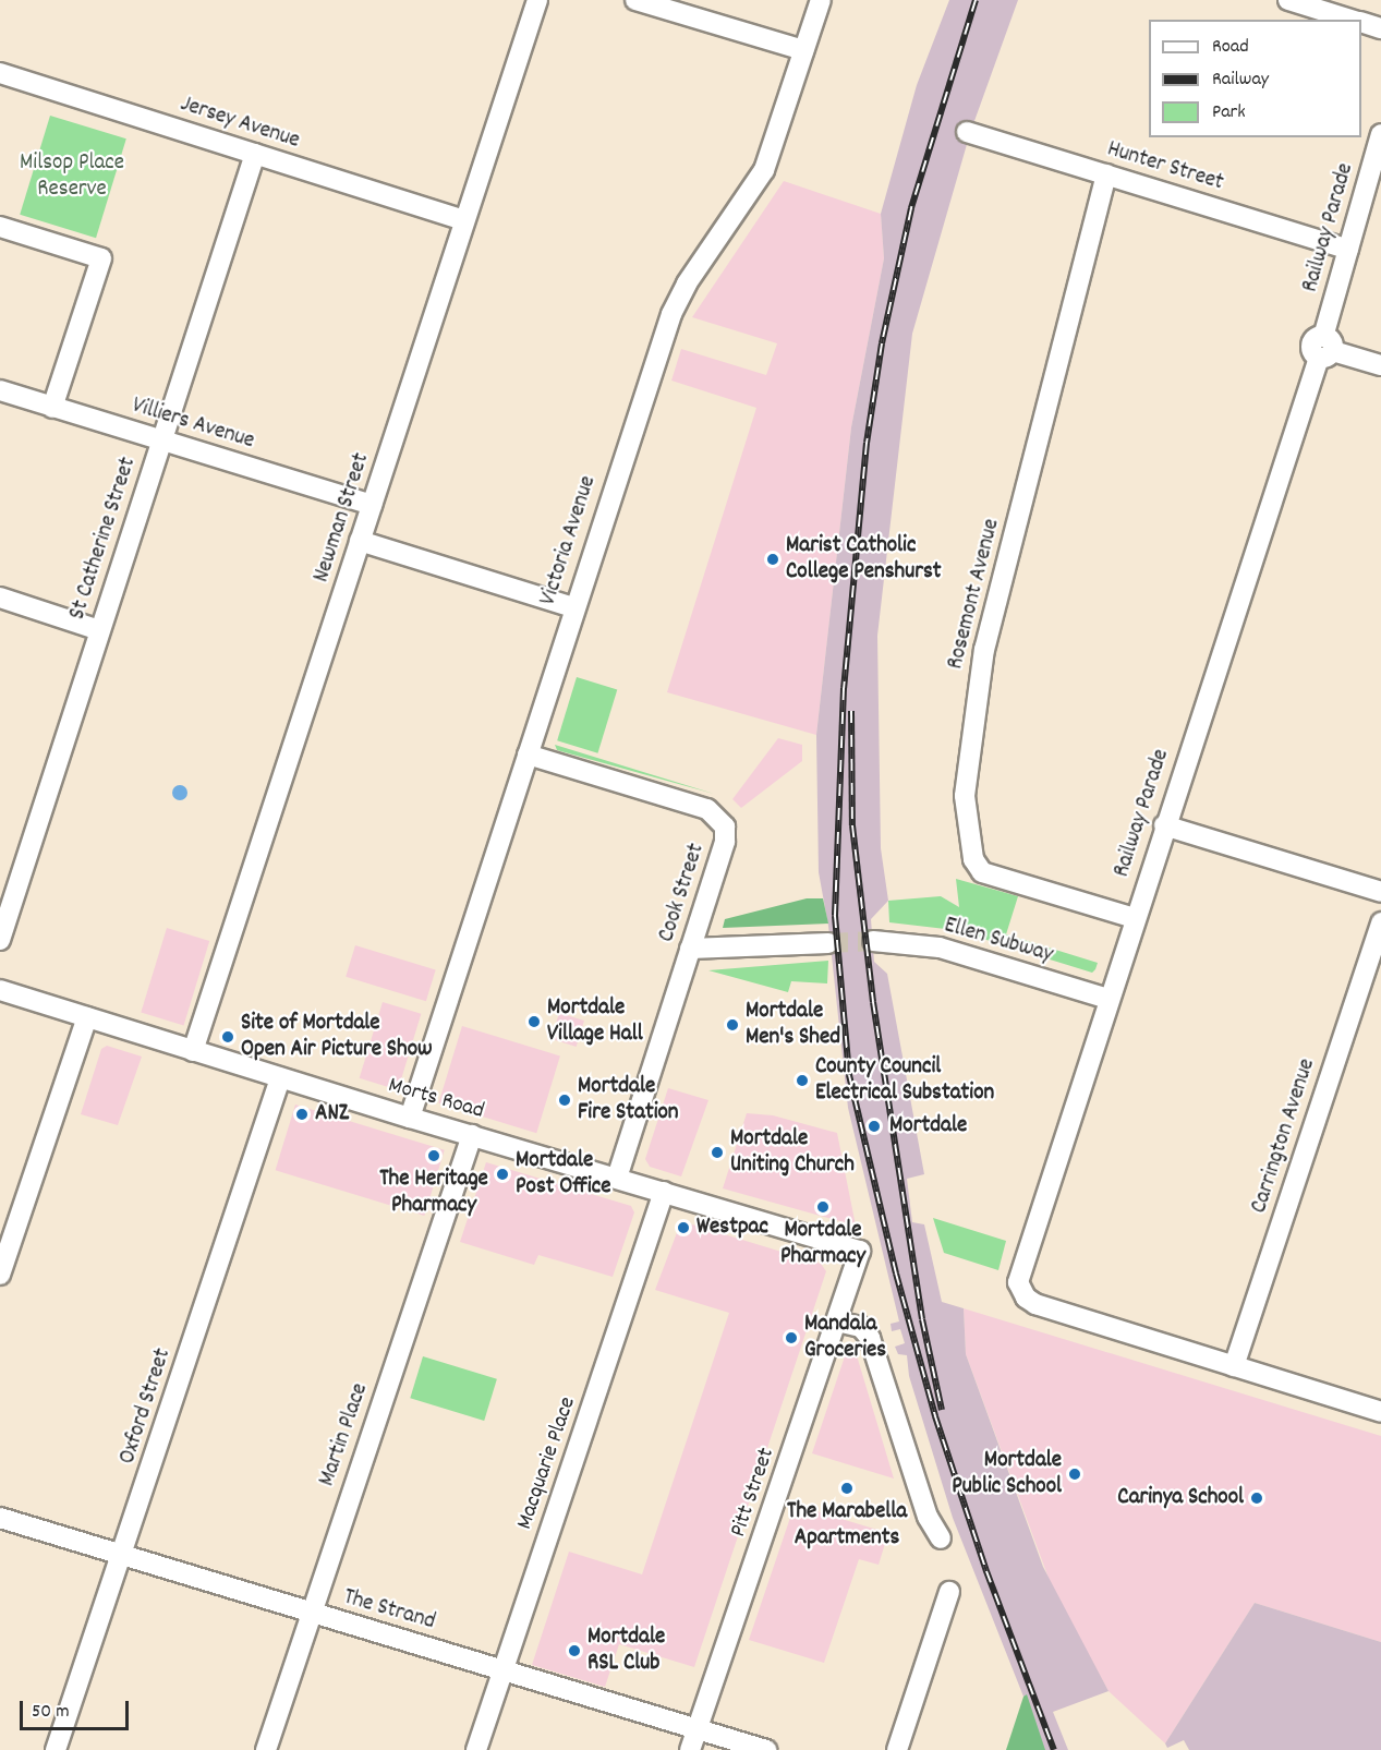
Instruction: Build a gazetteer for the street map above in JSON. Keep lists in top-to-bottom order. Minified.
{"streets":{"street":["Jersey Avenue","Hunter Street","Railway Parade","Villiers Avenue","Newman Street","St Catherine Street","Victoria Avenue","Rosemont Avenue","Cook Street","Ellen Subway","Morts Road","Carrington Avenue","Oxford Street","Martin Place","Macquarie Place","Pitt Street","The Strand"]},"crossings":[["Jersey Avenue","Newman Street"],["Jersey Avenue","St Catherine Street"],["Hunter Street","Railway Parade"],["Hunter Street","Rosemont Avenue"],["Railway Parade","Rosemont Avenue"],["Railway Parade","Ellen Subway"],["Railway Parade","Carrington Avenue"],["Villiers Avenue","Newman Street"],["Villiers Avenue","St Catherine Street"],["Newman Street","Morts Road"],["Victoria Avenue","Cook Street"],["Victoria Avenue","Morts Road"],["Cook Street","Morts Road"],["Morts Road","Oxford Street"],["Morts Road","Martin Place"],["Morts Road","Macquarie Place"],["Morts Road","Pitt Street"],["Oxford Street","The Strand"],["Martin Place","The Strand"],["Macquarie Place","The Strand"],["Pitt Street","The Strand"]],"parks":["Milsop Place Reserve"],"places":["Marist Catholic College Penshurst","Mortdale Village Hall","Mortdale Men's Shed","Site of Mortdale Open Air Picture Show","County Council Electrical Substation","Mortdale Fire Station","ANZ","Mortdale","Mortdale Uniting Church","The Heritage Pharmacy","Mortdale Post Office","Mortdale Pharmacy","Westpac","Mandala Groceries","Mortdale Public School","The Marabella Apartments","Carinya School","Mortdale RSL Club"],"legend":["Road","Railway","Park"],"scale_bar":"50 m"}
